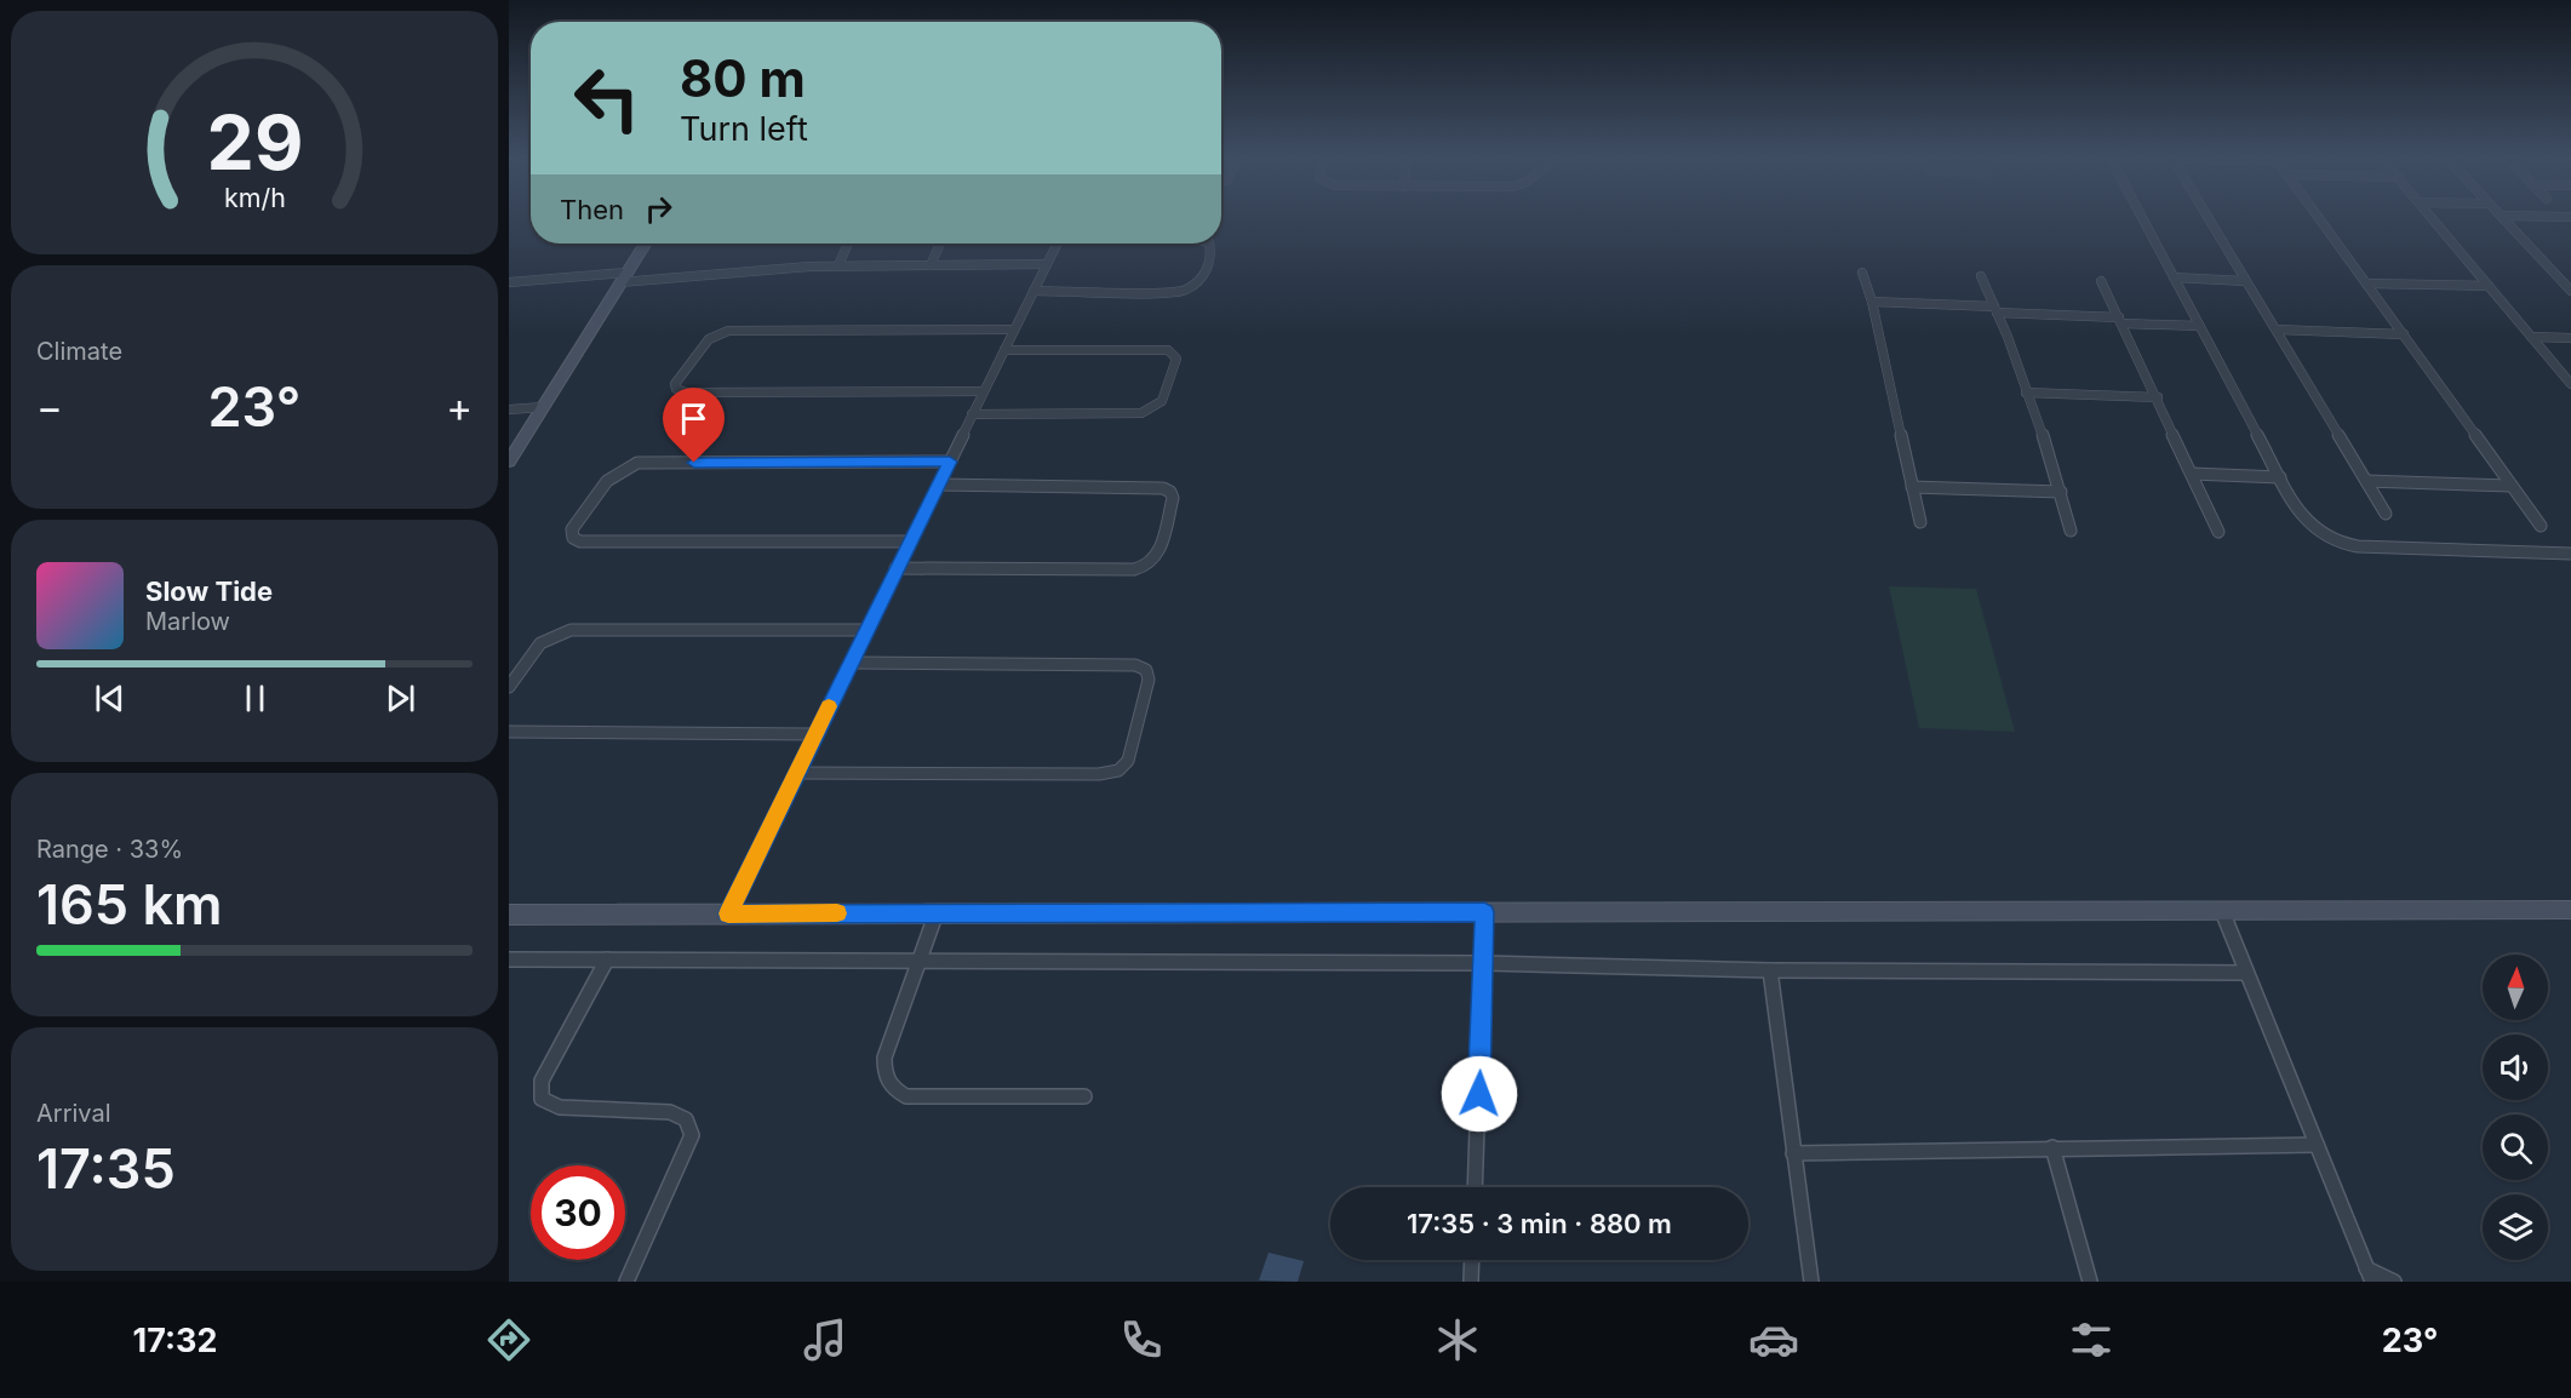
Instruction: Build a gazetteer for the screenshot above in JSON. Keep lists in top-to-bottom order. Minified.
{"north":"top","page":{"turn":["80 m","Turn left"],"then":"Then","tile":["Climate",["Range · 33%","165 km"],["Arrival","17:35"]],"heat":["−","23°","+"],"song":["Slow Tide","Marlow"],"limit":"30","trip":"17:35 · 3 min · 880 m","tabs":["17:32","23°"],"gauge":["29","km/h"]}}
